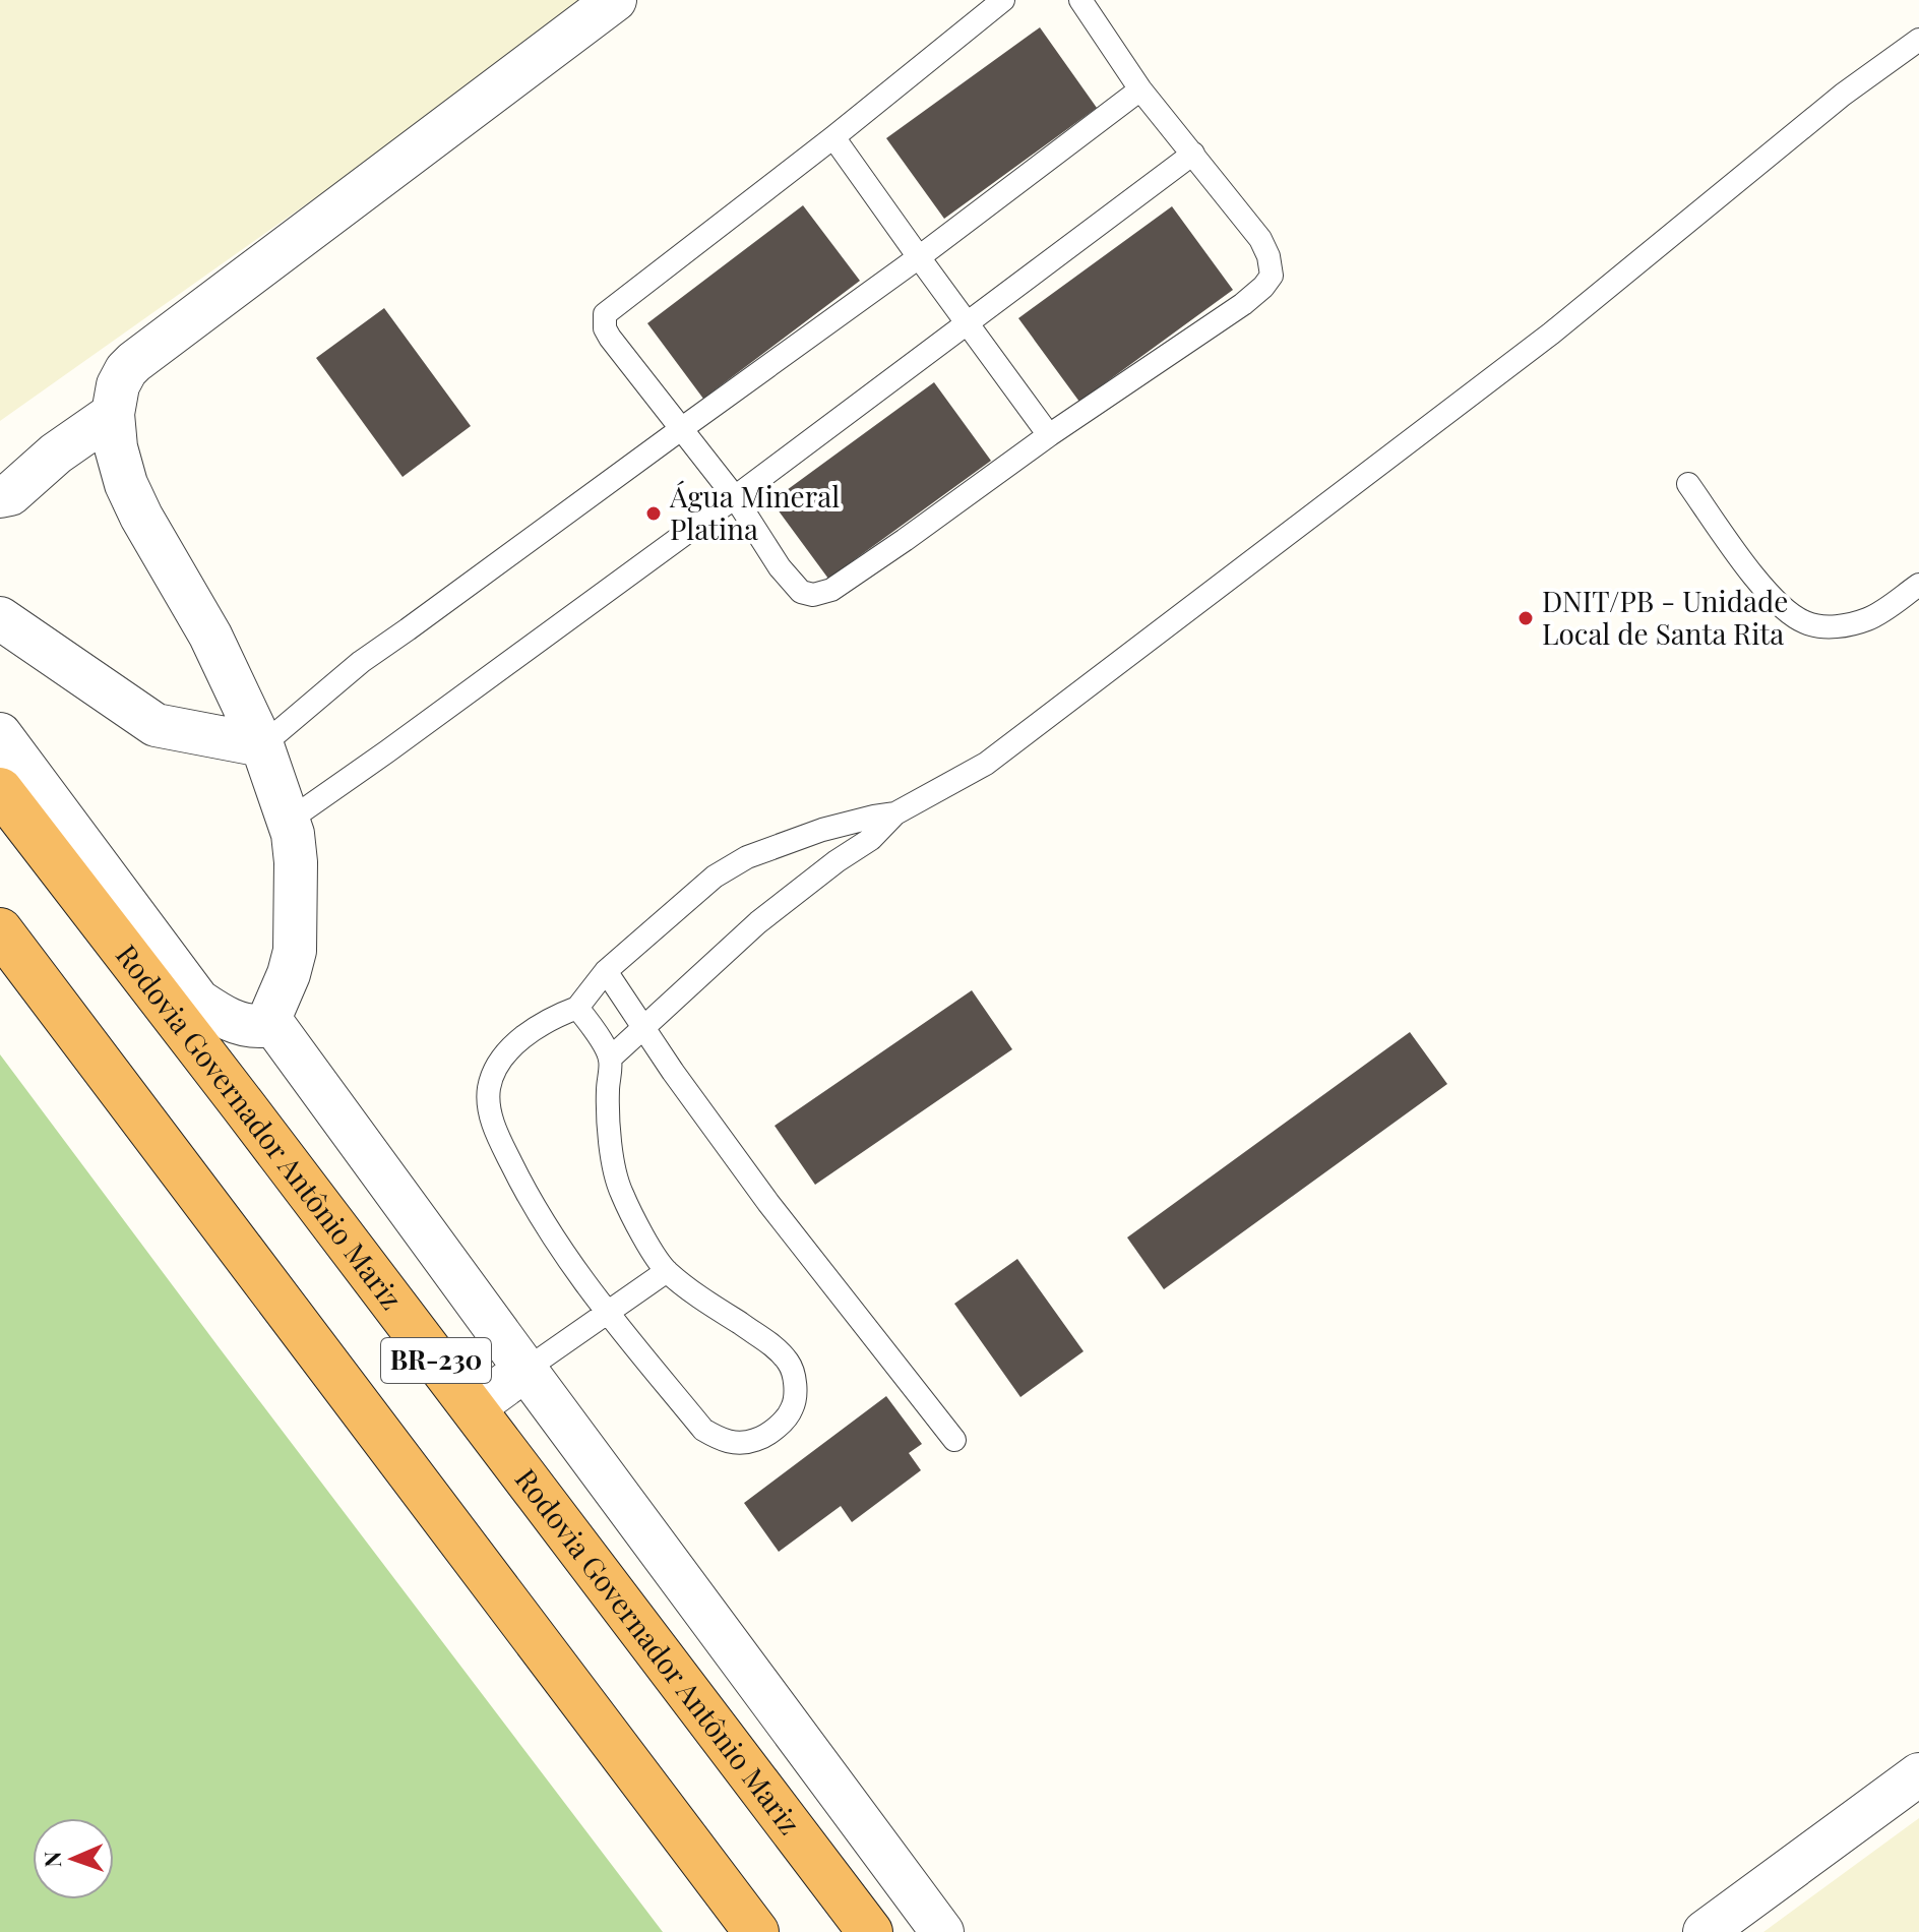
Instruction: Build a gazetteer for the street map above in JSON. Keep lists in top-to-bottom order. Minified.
{"streets":{"highway":["Rodovia Governador Antônio Mariz","BR-230"]},"places":["Água Mineral Platina","DNIT/PB - Unidade Local de Santa Rita"],"north":"left"}
